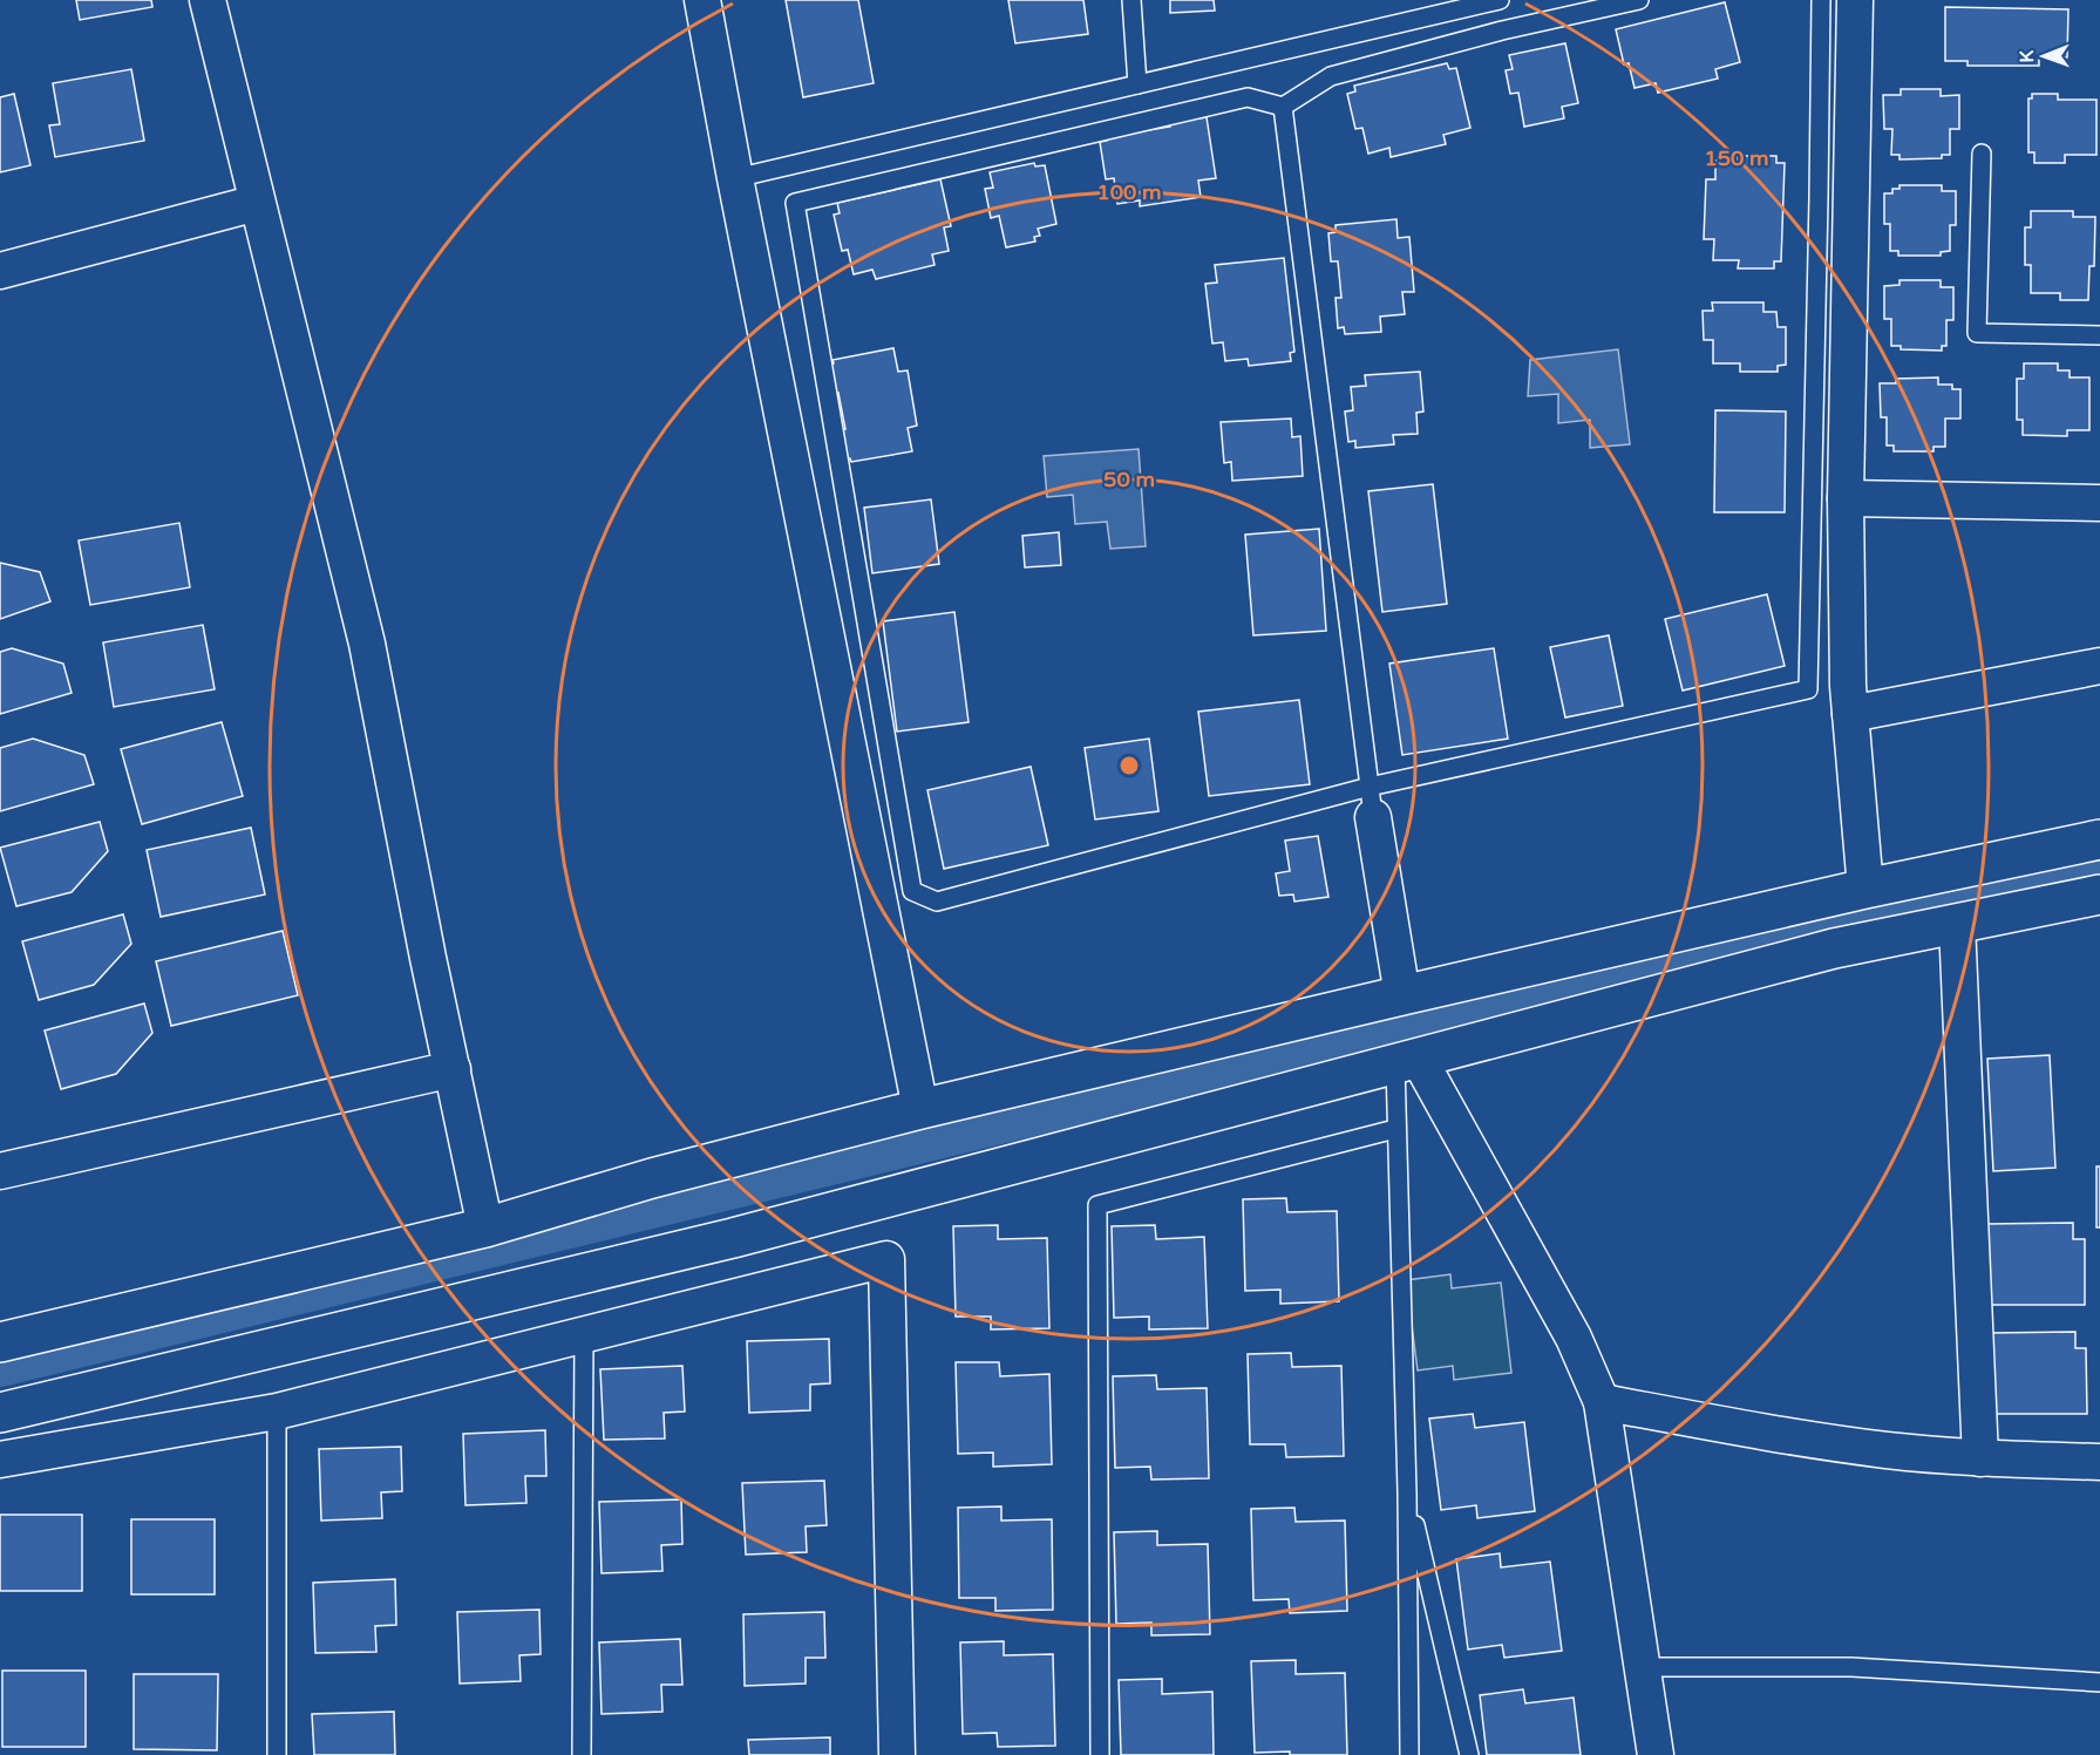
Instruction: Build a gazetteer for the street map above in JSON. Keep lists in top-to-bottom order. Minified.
{"north":"left","rings":["150 m","100 m","50 m"]}
